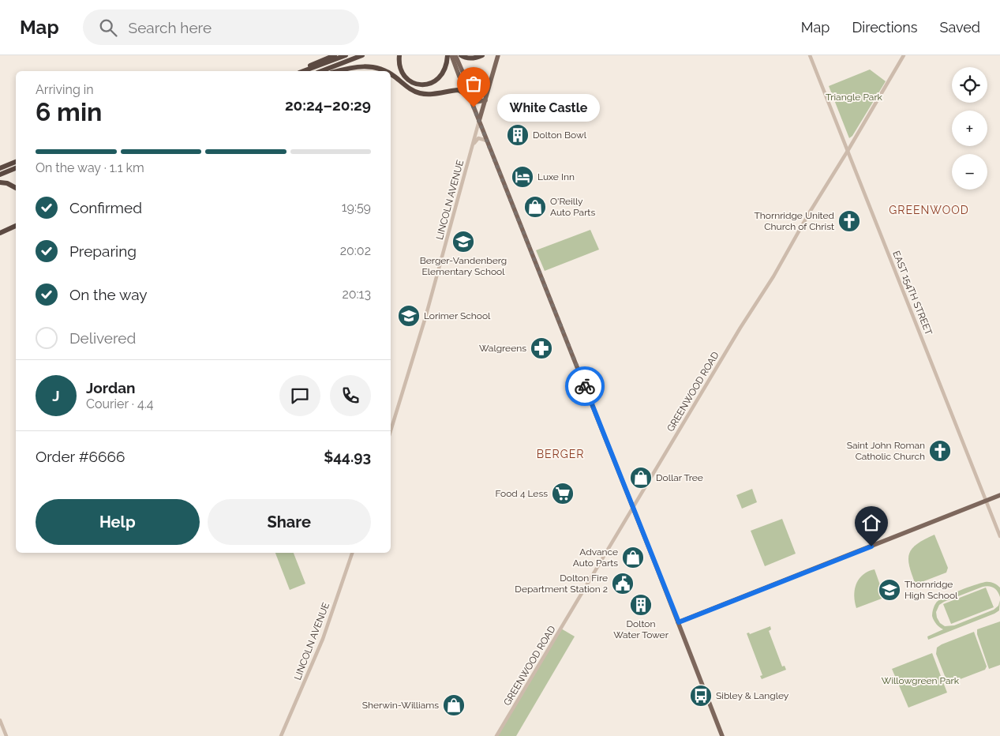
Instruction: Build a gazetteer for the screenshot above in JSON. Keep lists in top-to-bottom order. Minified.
{"streets":{"main road":["LINCOLN AVENUE"],"street":["EAST 154TH STREET","GREENWOOD ROAD"]},"crossings":[["EAST 154TH STREET","GREENWOOD ROAD"]],"districts":["GREENWOOD","BERGER"],"parks":["Triangle Park","Willowgreen Park"],"places":{"other":["White Castle"],"building":["Dolton Bowl","Dolton Water Tower"],"hotel":["Luxe Inn"],"shop":["O'Reilly Auto Parts","Dollar Tree","Advance Auto Parts","Sherwin-Williams"],"church":["Thornridge United Church of Christ","Saint John Roman Catholic Church"],"school or university":["Berger-Vandenberg Elementary School","Lorimer School","Thornridge High School"],"pharmacy":["Walgreens"],"supermarket":["Food 4 Less"],"public building":["Dolton Fire Department Station 2"],"bus stop":["Sibley & Langley"]},"page":{"header":"Map","search":"Search here","nav":["Map","Directions","Saved"],"map_buttons":["+","−"],"heading":["6 min","Arriving in","20:24–20:29"],"panel":["Jordan","Courier · 4.4","Order #6666","$44.93"],"bubble":"White Castle","bar":"On the way · 1.1 km","list":[["Confirmed","19:59"],["Preparing","20:02"],["On the way","20:13"],"Delivered"],"round":"J","buttons":["Help","Share"]}}
